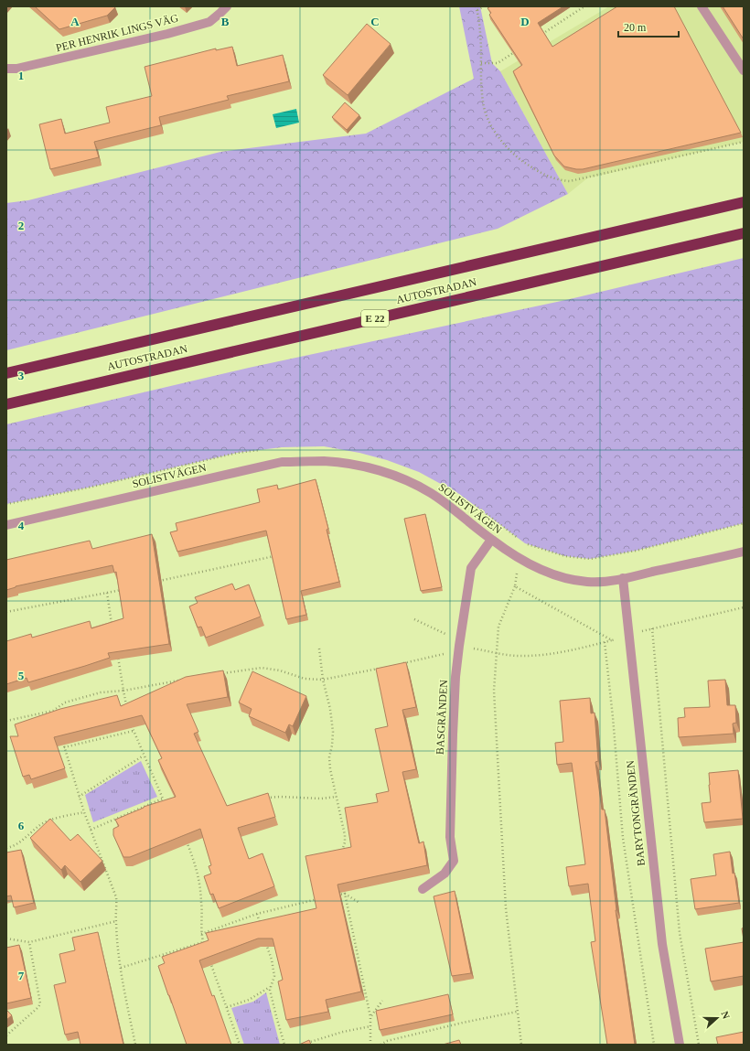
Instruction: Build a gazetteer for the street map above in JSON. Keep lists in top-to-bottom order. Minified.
{"streets":{"highway":["AUTOSTRADAN","E 22"],"street":["PER HENRIK LINGS VÄG","SOLISTVÄGEN","BASGRÄNDEN","BARYTONGRÄNDEN"]},"crossings":[["SOLISTVÄGEN","BASGRÄNDEN"],["SOLISTVÄGEN","BARYTONGRÄNDEN"]],"scale_bar":"20 m","north":"right","grid":{"columns":["A","B","C","D"],"rows":["1","2","3","4","5","6","7"]}}
